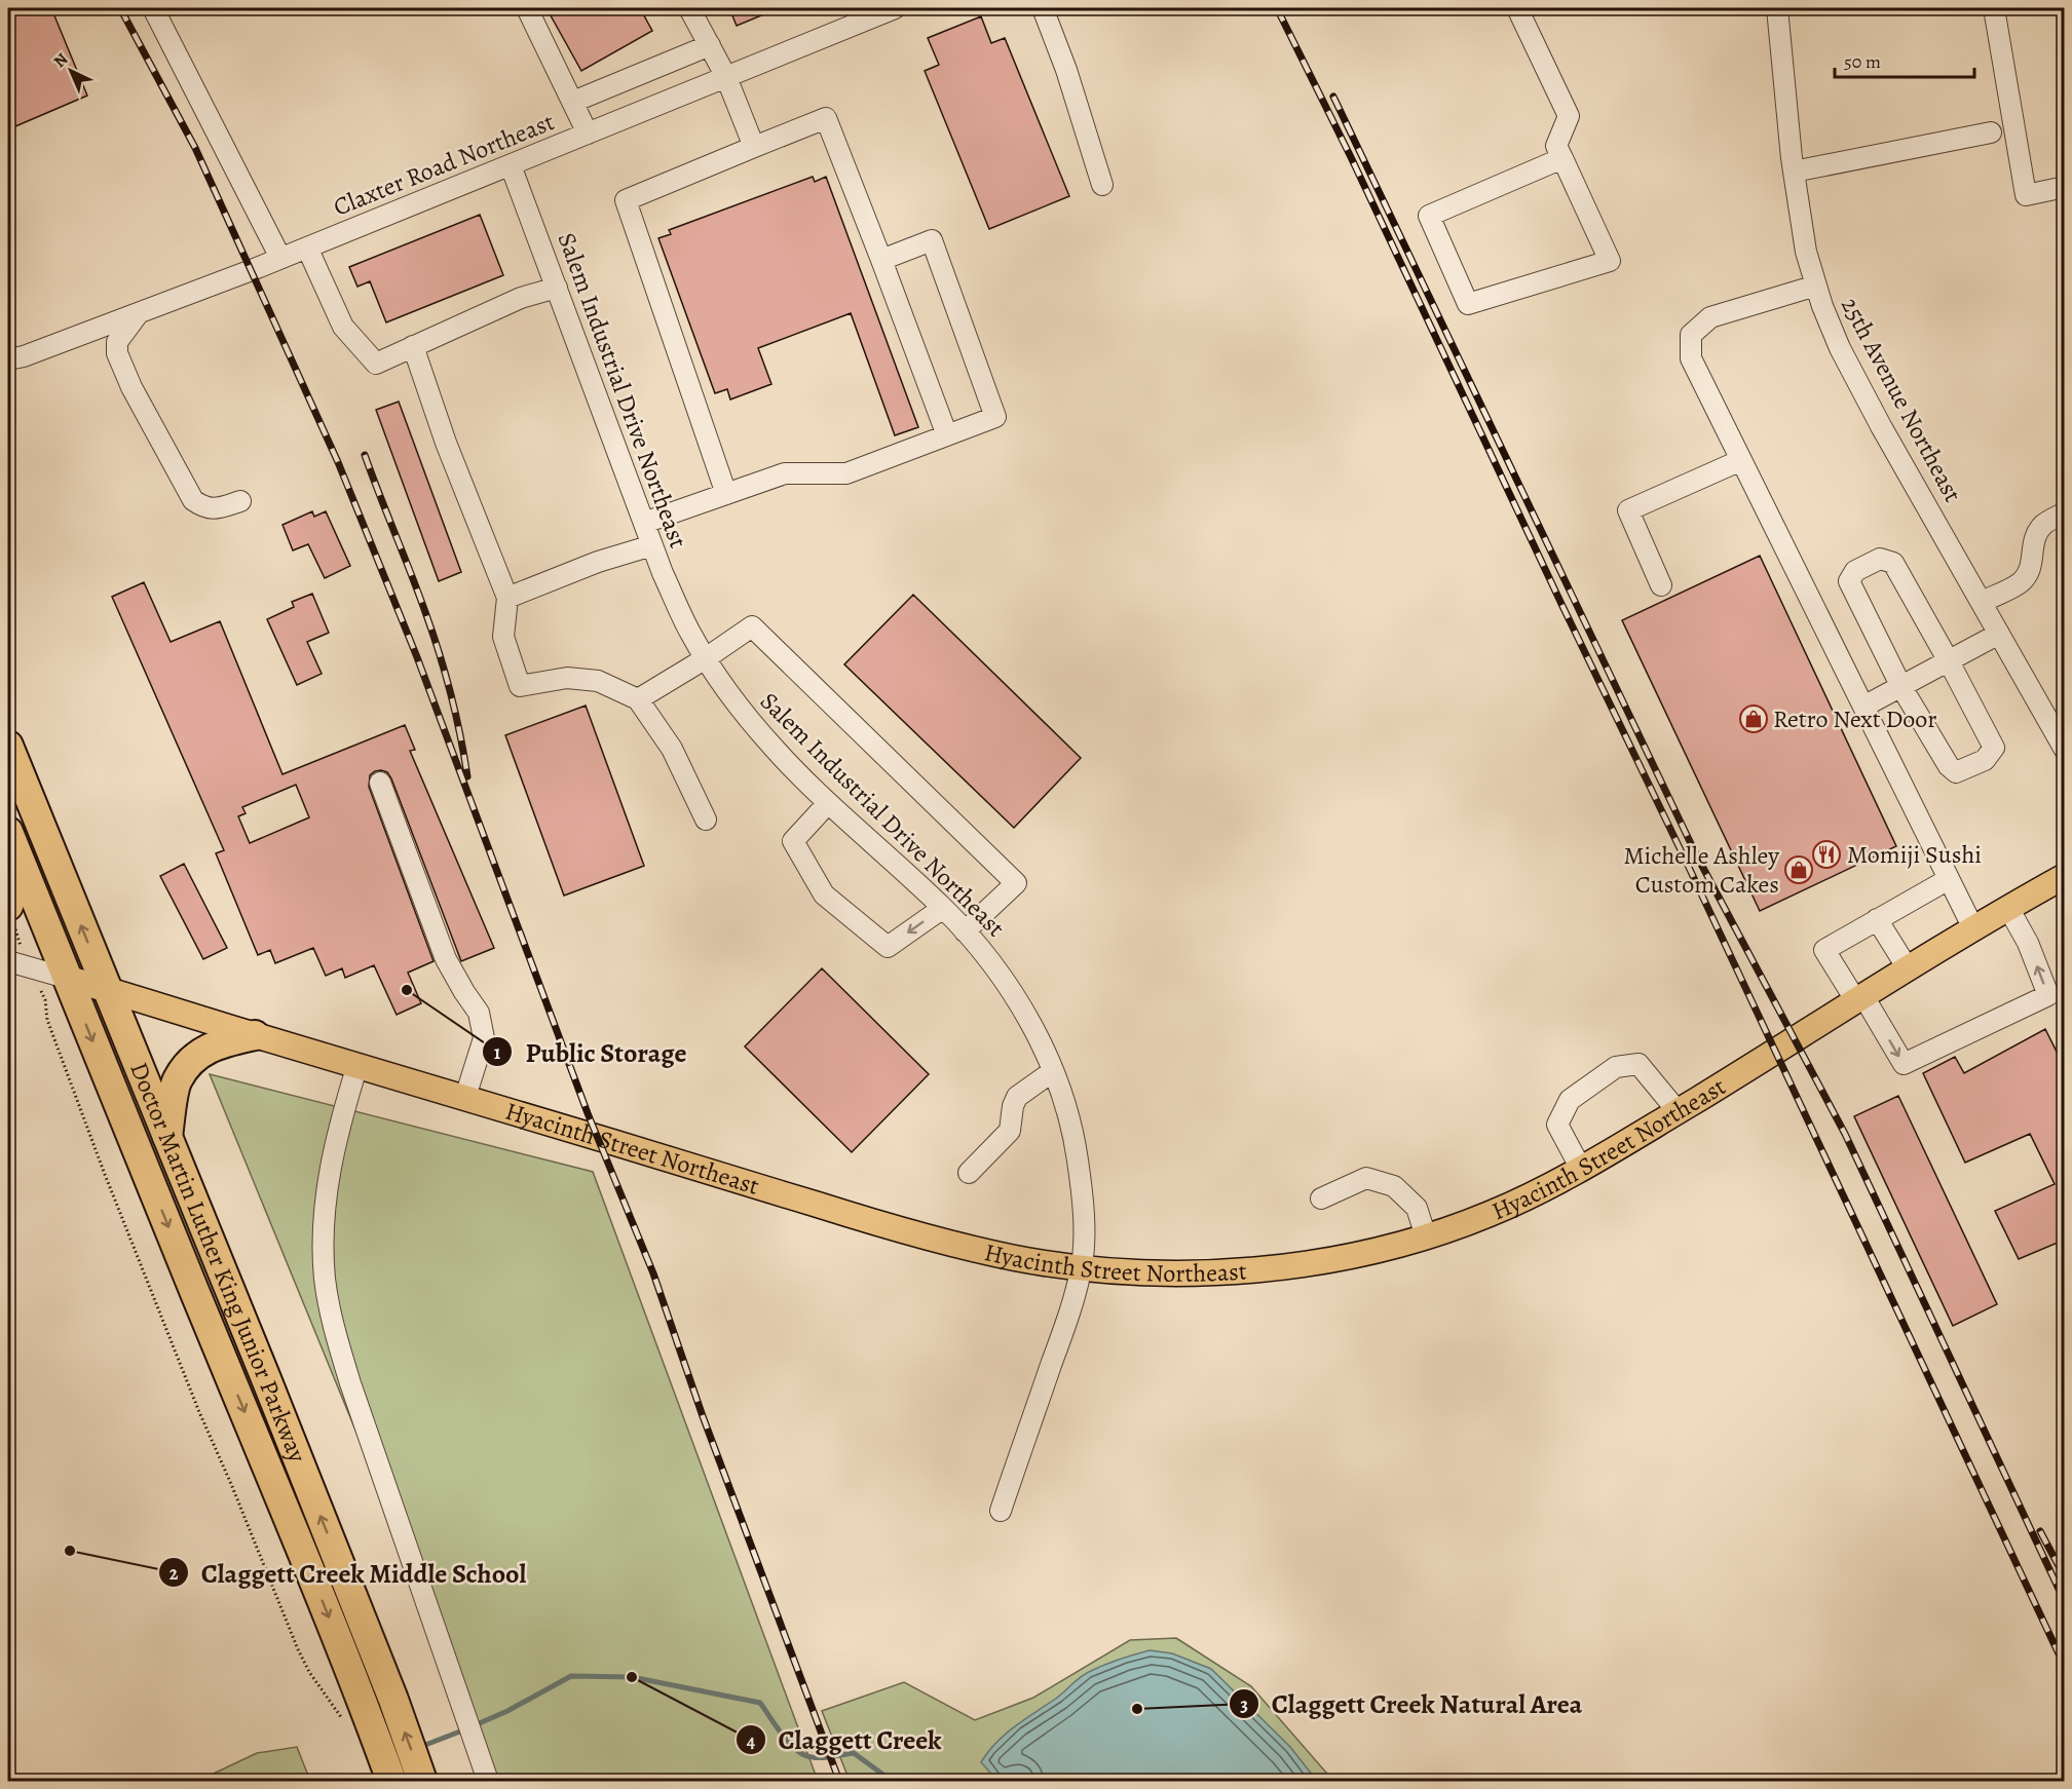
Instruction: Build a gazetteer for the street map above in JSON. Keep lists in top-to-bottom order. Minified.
{"streets":{"highway":["Doctor Martin Luther King Junior Parkway"],"main road":["Hyacinth Street Northeast"],"street":["Claxter Road Northeast","Salem Industrial Drive Northeast","25th Avenue Northeast"]},"crossings":[["Claxter Road Northeast","Salem Industrial Drive Northeast"],["Salem Industrial Drive Northeast","Hyacinth Street Northeast"],["Hyacinth Street Northeast","Doctor Martin Luther King Junior Parkway"]],"places":{"shop":["Retro Next Door","Michelle Ashley Custom Cakes"],"restaurant":["Momiji Sushi"],"other":["Public Storage","Claggett Creek Middle School","Claggett Creek","Claggett Creek Natural Area"]},"scale_bar":"50 m","north":"top left"}
